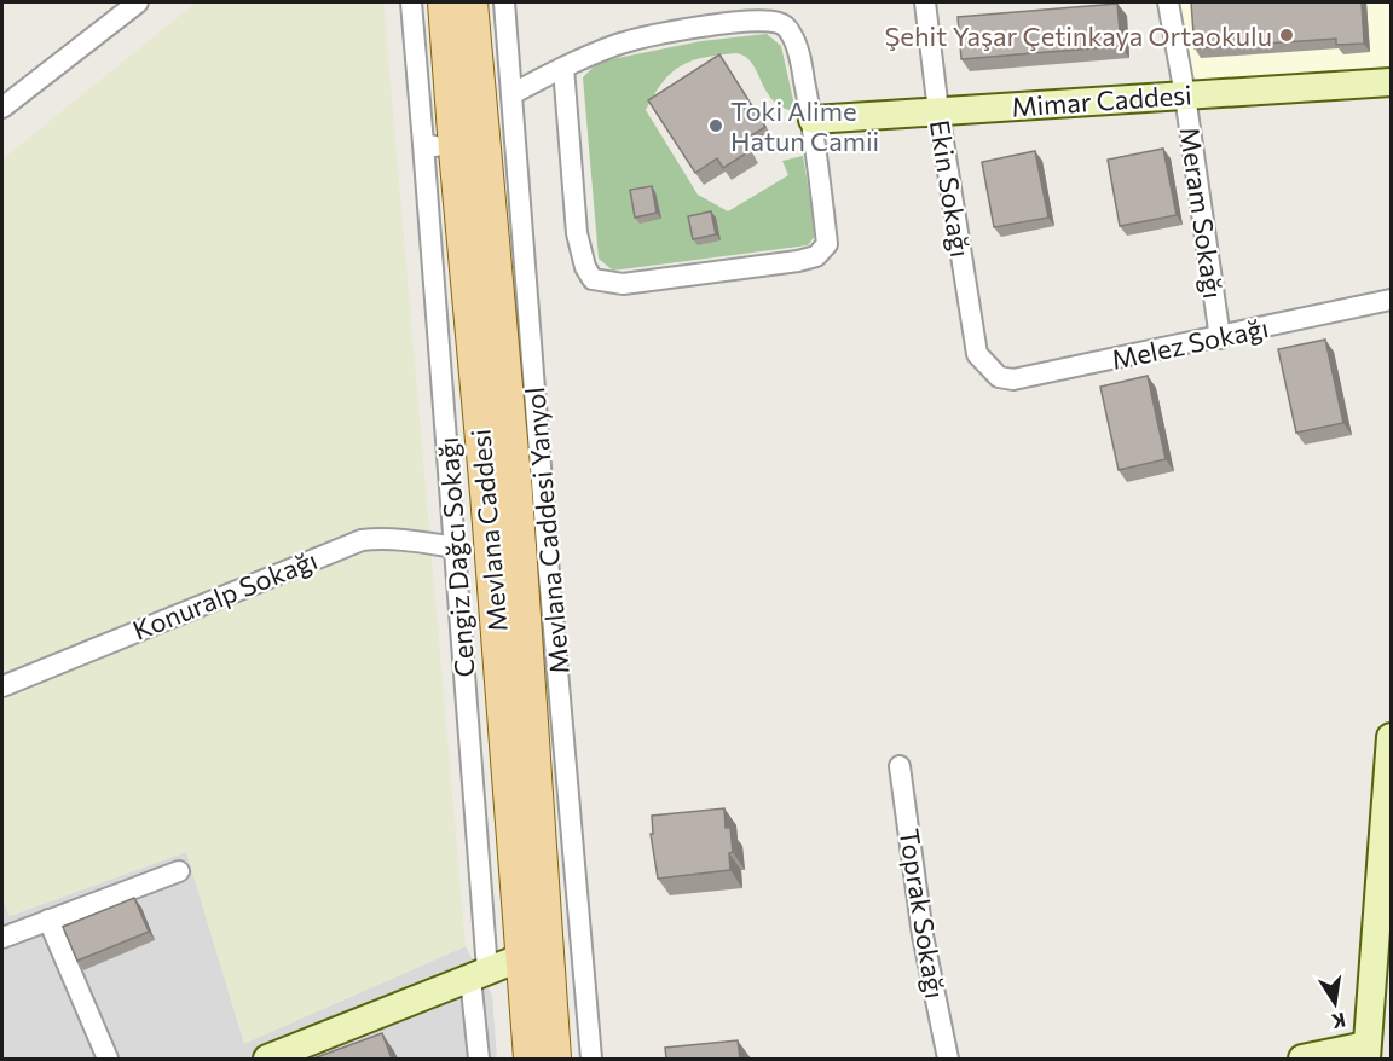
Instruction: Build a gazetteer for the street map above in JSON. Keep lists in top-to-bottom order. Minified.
{"streets":{"main road":["Mevlana Caddesi"],"street":["Mimar Caddesi","Ekin Sokağı","Meram Sokağı","Melez Sokağı","Mevlana Caddesi Yanyol","Cengiz Dağcı Sokağı","Konuralp Sokağı","Toprak Sokağı"]},"crossings":[["Mimar Caddesi","Ekin Sokağı"],["Mimar Caddesi","Meram Sokağı"],["Ekin Sokağı","Melez Sokağı"],["Meram Sokağı","Melez Sokağı"],["Cengiz Dağcı Sokağı","Konuralp Sokağı"]],"places":["Şehit Yaşar Çetinkaya Ortaokulu","Toki Alime Hatun Camii"],"north":"bottom"}
